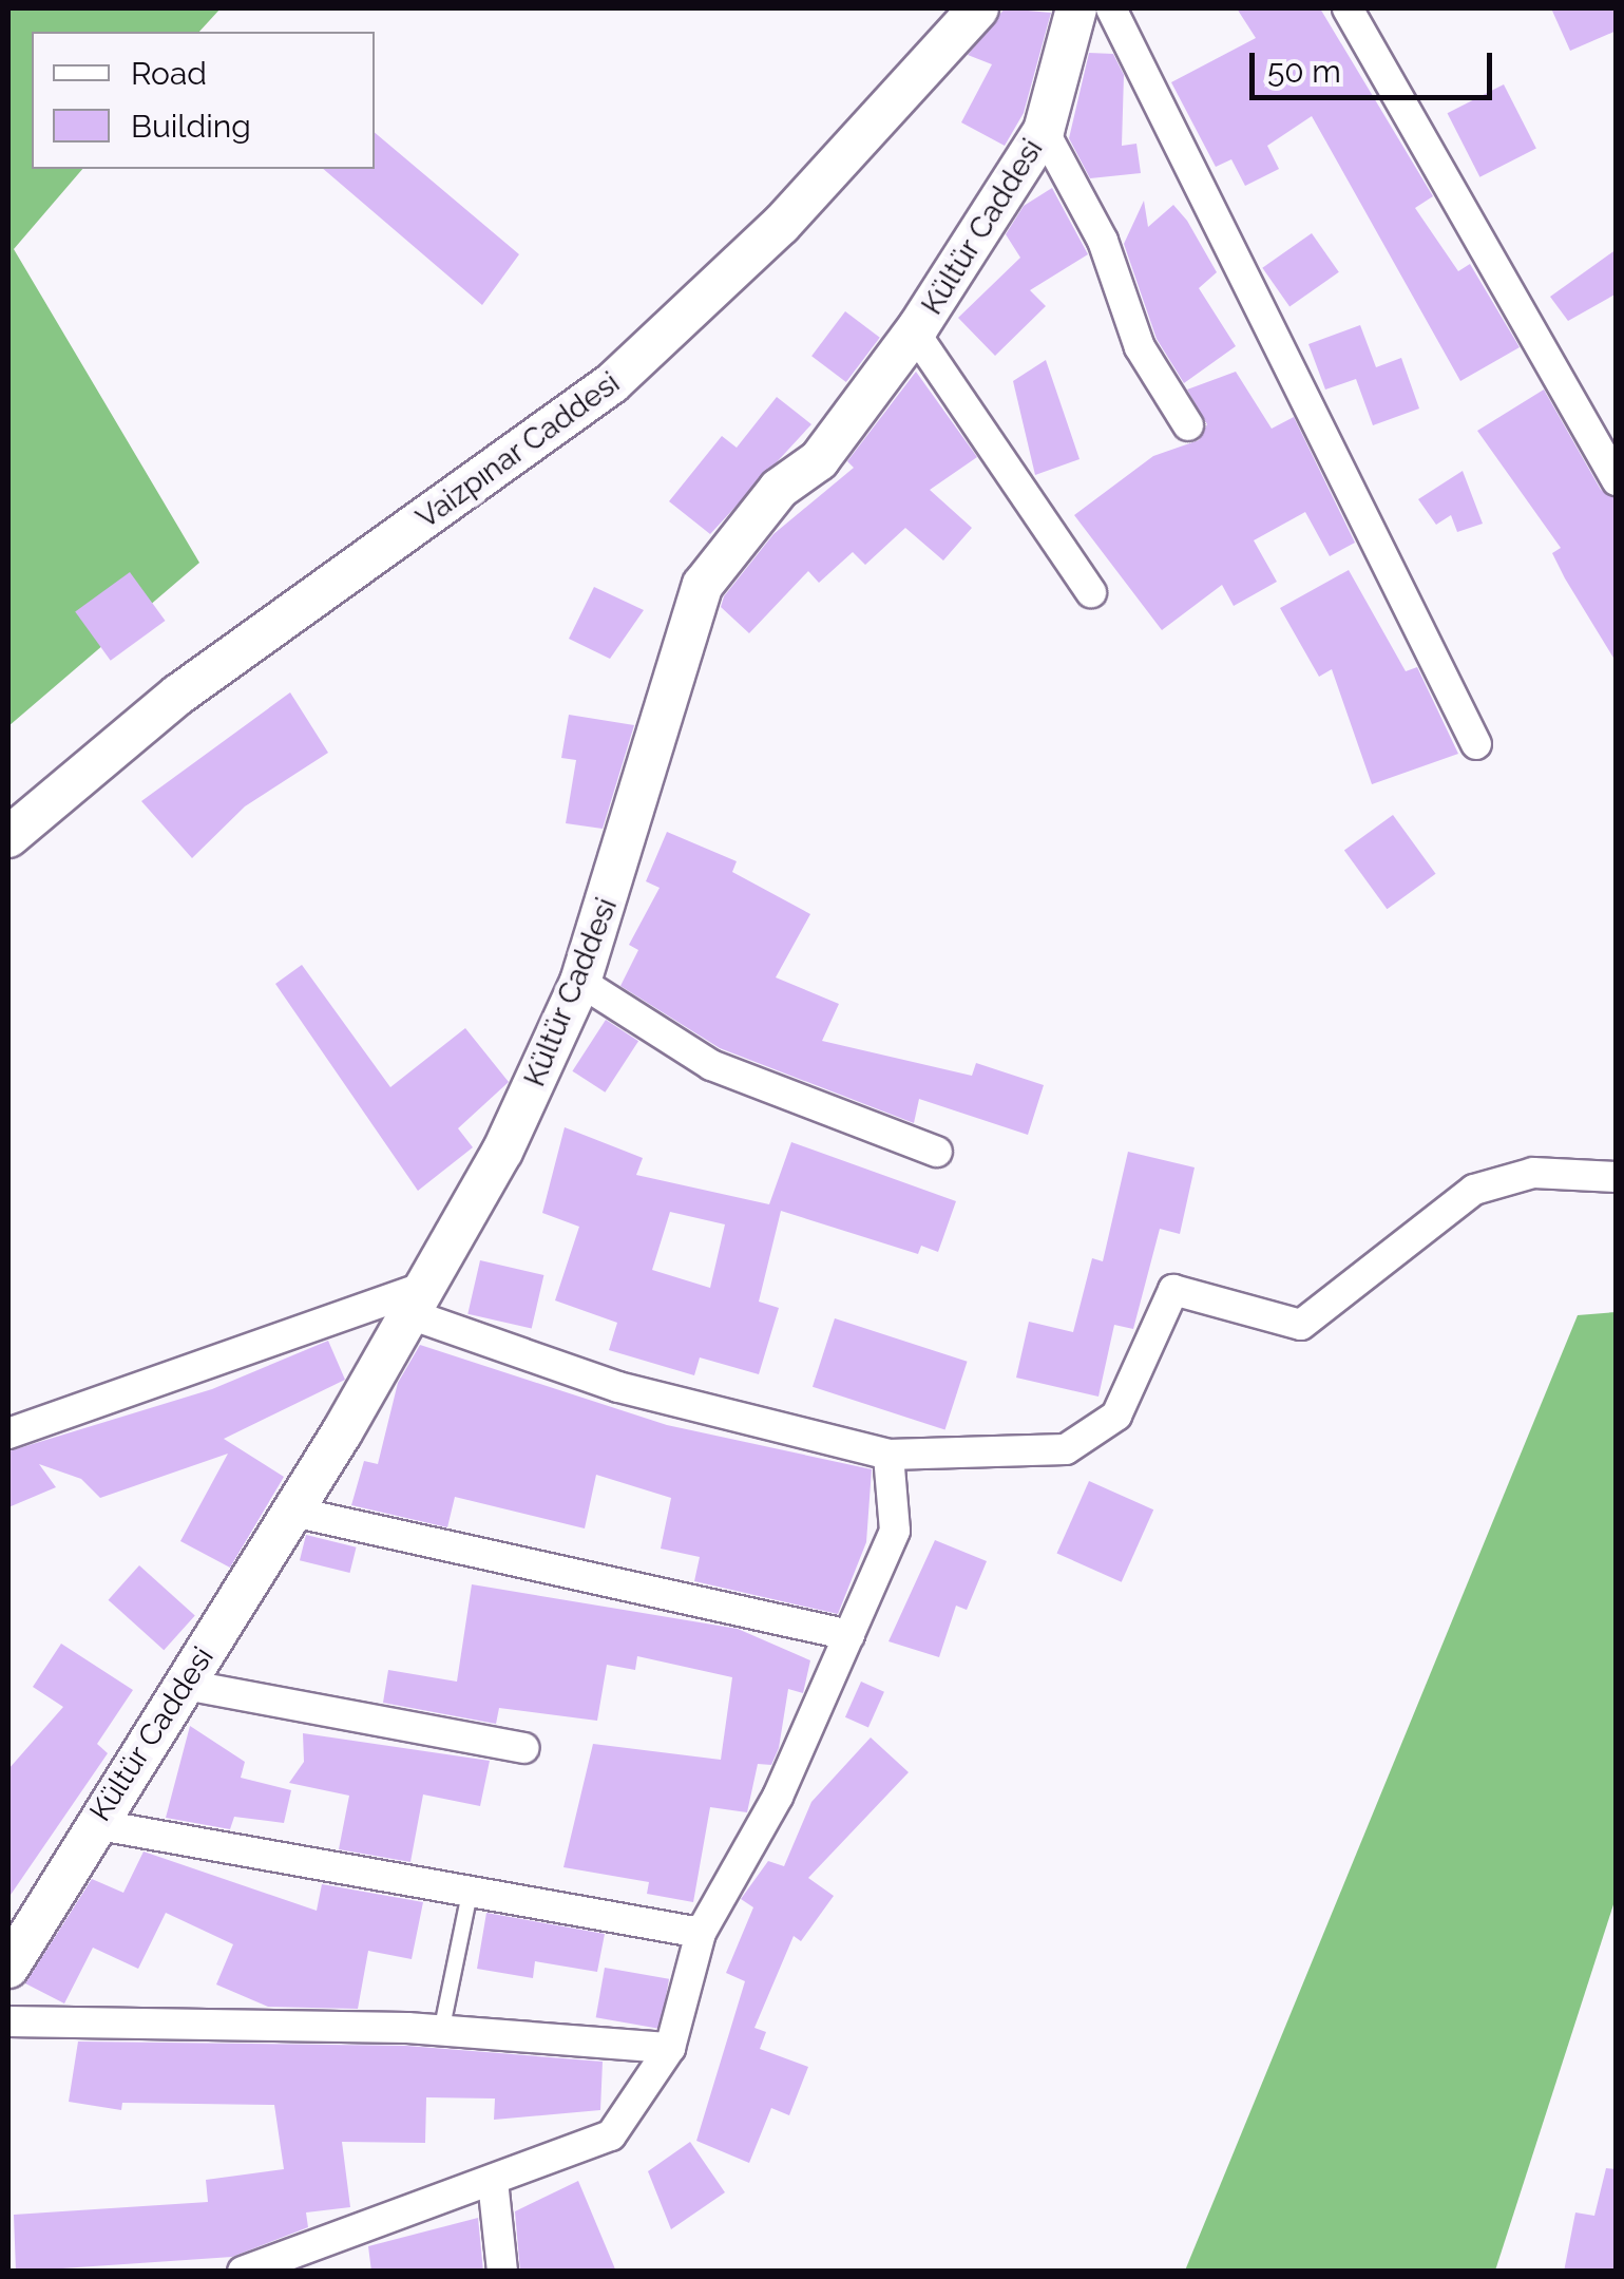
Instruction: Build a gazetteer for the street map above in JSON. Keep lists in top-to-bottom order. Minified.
{"streets":{"street":["Kültür Caddesi","Vaizpınar Caddesi"]},"legend":["Road","Building"],"scale_bar":"50 m"}
